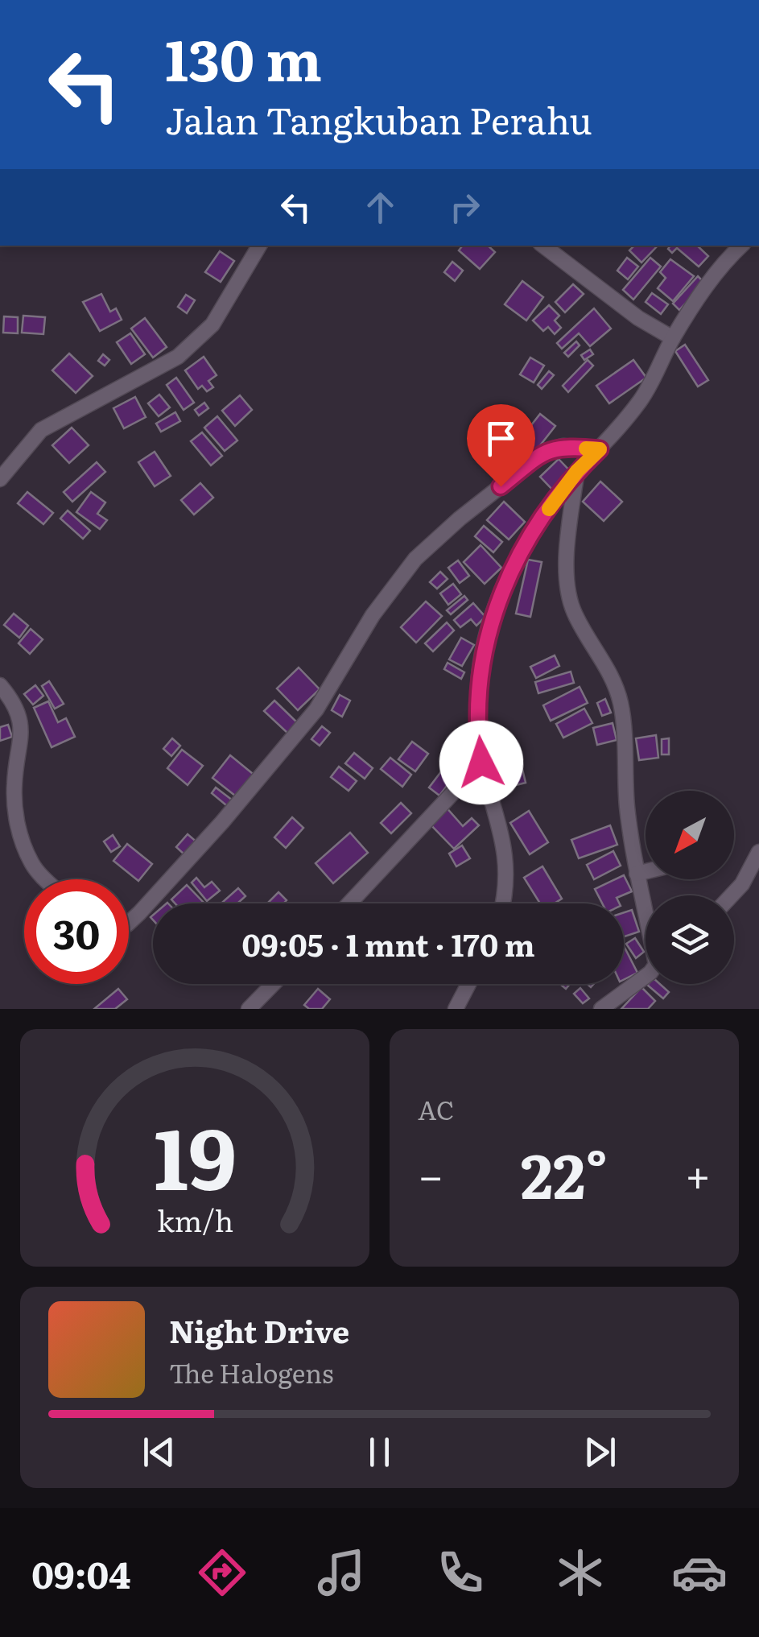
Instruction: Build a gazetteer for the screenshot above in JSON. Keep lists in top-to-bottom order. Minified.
{"north":"bottom left","page":{"turn":["130 m","Jalan Tangkuban Perahu"],"limit":"30","trip":"09:05 · 1 mnt · 170 m","tile":"AC","heat":["−","22°","+"],"song":["Night Drive","The Halogens"],"tabs":"09:04","gauge":["19","km/h"]}}
